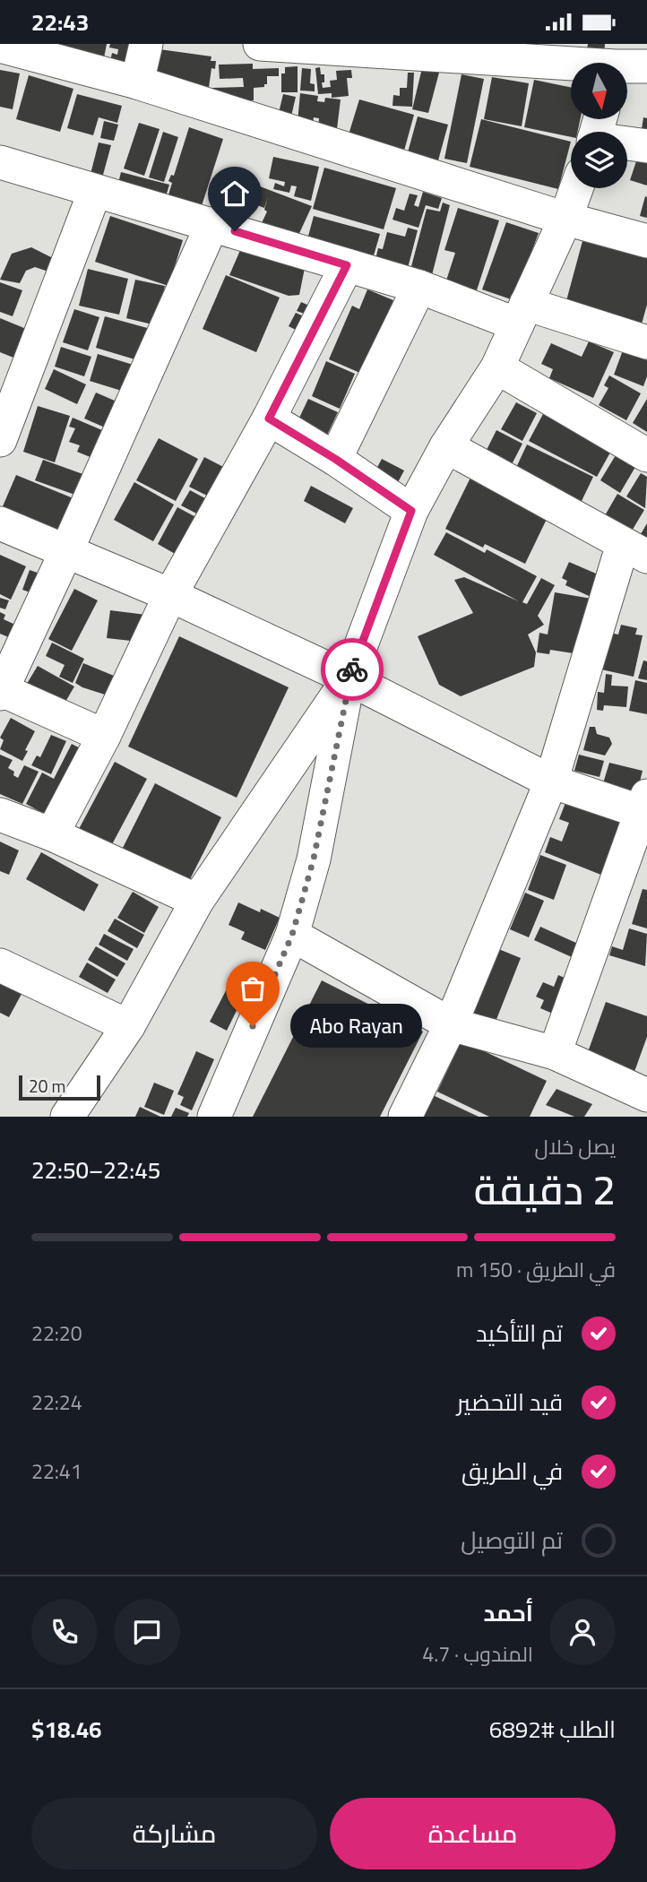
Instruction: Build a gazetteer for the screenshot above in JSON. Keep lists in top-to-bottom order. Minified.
{"places":["Abo Rayan"],"scale_bar":"20 m","north":"bottom","page":{"status":"22:43","bubble":"Abo Rayan","scale":"20 m","heading":["2 دقيقة","يصل خلال","22:45–22:50"],"panel":["أحمد","المندوب · 4.7","الطلب #6892","$18.46"],"bar":"في الطريق · 150 m","list":[["تم التأكيد","22:20"],["قيد التحضير","22:24"],["في الطريق","22:41"],"تم التوصيل"],"buttons":["مساعدة","مشاركة"]}}
